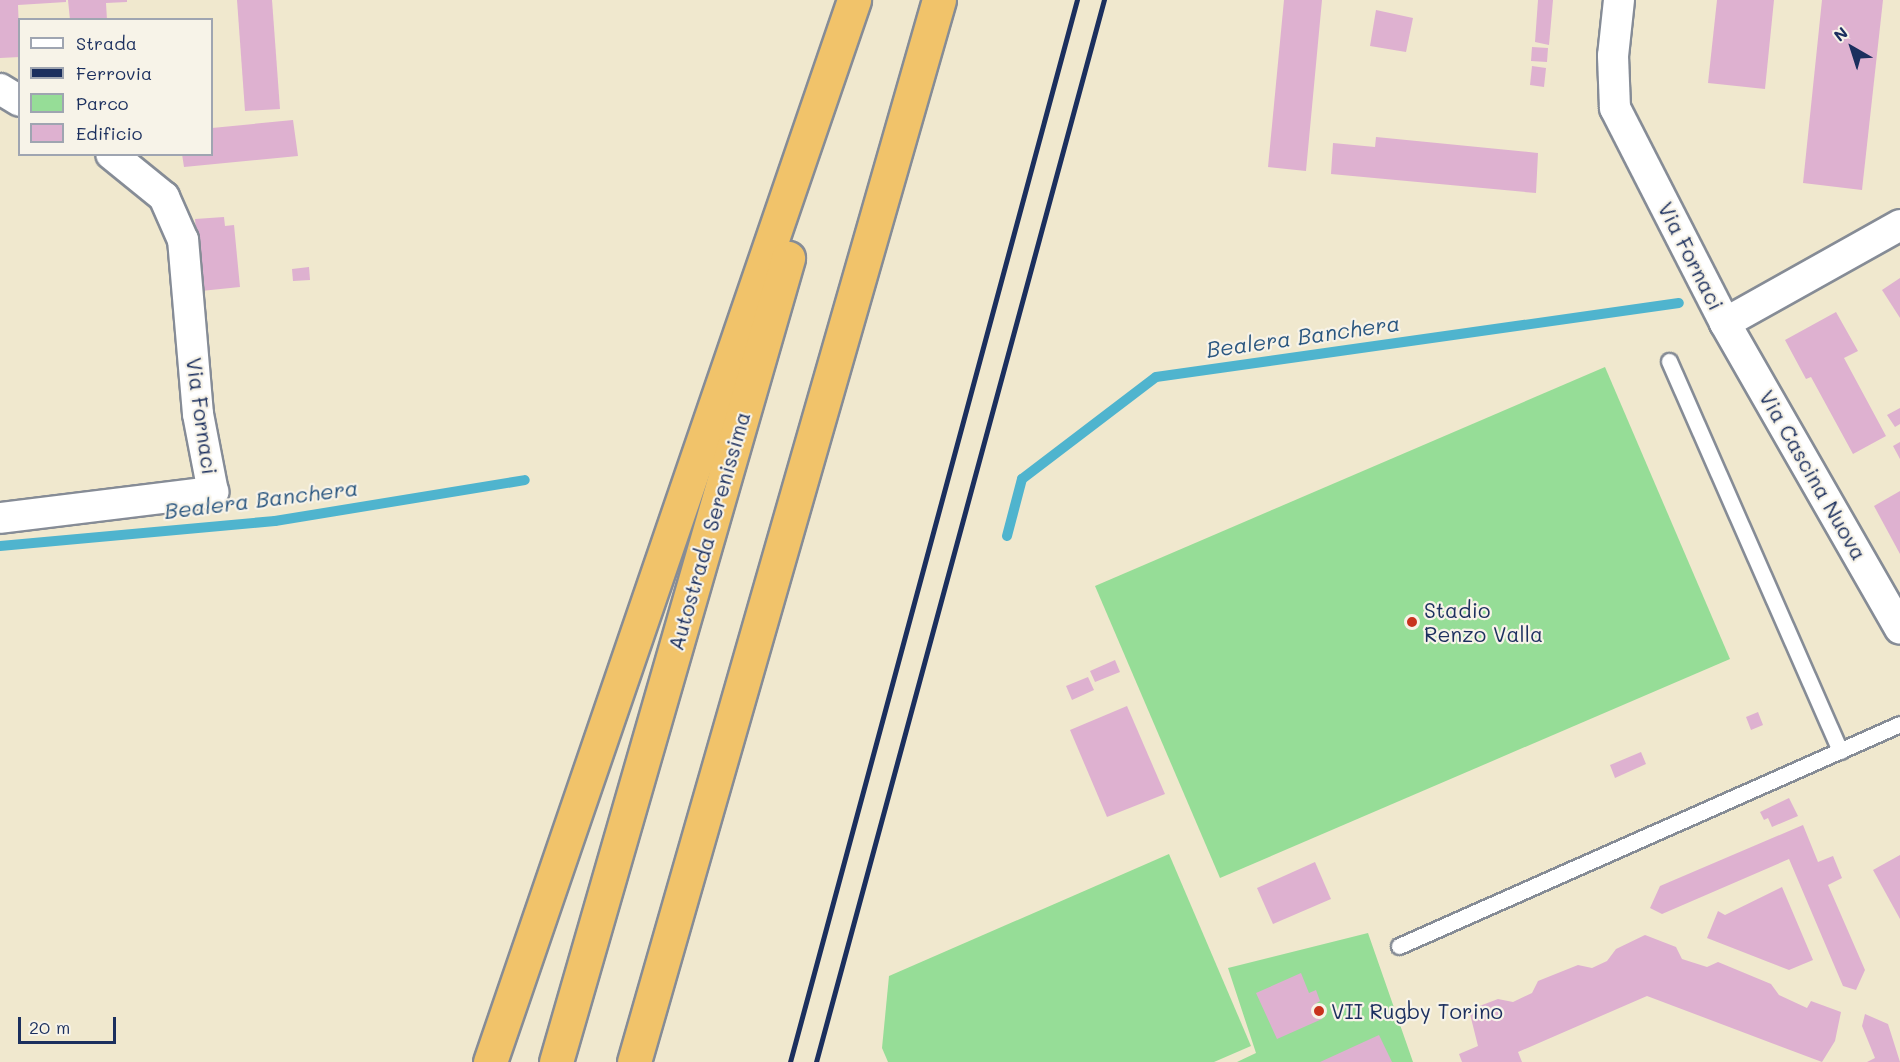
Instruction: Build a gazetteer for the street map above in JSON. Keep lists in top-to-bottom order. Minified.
{"streets":{"highway":["Autostrada Serenissima"],"street":["Via Fornaci","Via Cascina Nuova"]},"crossings":[["Via Fornaci","Via Cascina Nuova"]],"water":["Bealera Banchera"],"places":["Stadio Renzo Valla","VII Rugby Torino"],"legend":["Strada","Ferrovia","Parco","Edificio"],"scale_bar":"20 m","north":"top left"}
